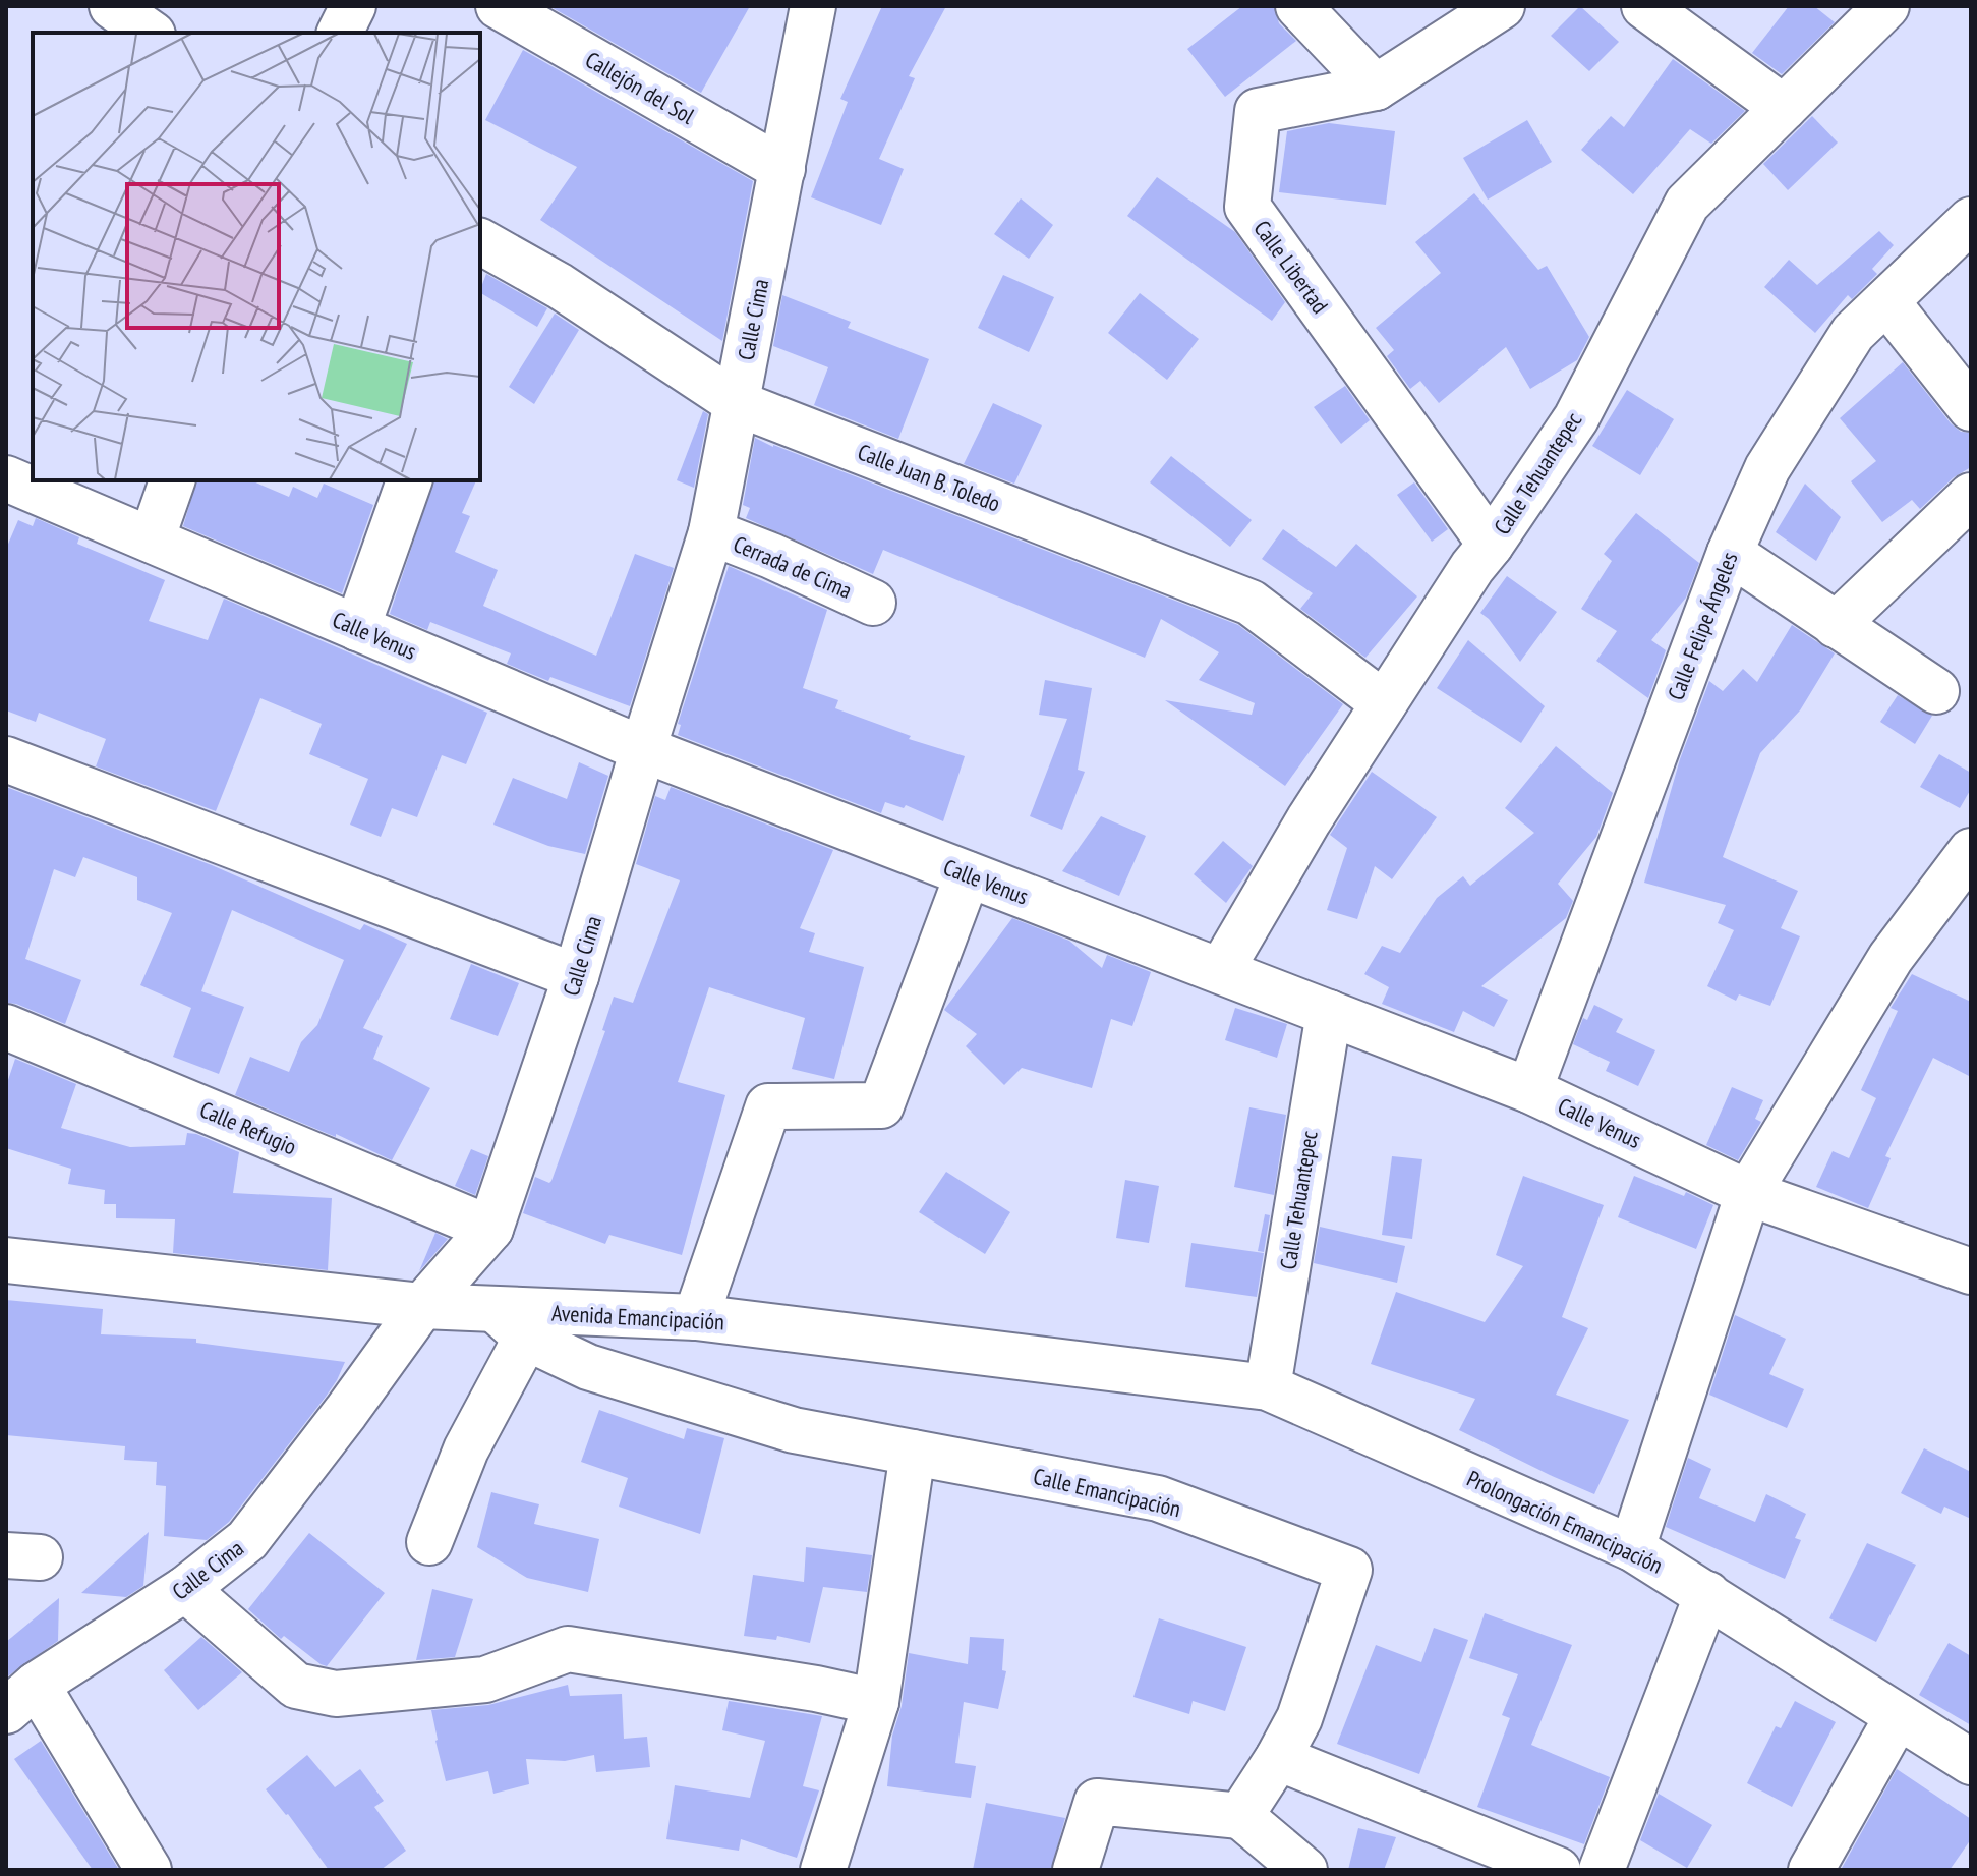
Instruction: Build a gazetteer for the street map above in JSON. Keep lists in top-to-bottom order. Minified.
{"streets":{"street":["Callejón del Sol","Calle Libertad","Calle Cima","Calle Tehuantepec","Calle Juan B. Toledo","Cerrada de Cima","Calle Felipe Ángeles","Calle Venus","Calle Refugio","Avenida Emancipación","Calle Emancipación","Prolongación Emancipación"]},"crossings":[["Callejón del Sol","Calle Cima"],["Calle Libertad","Calle Tehuantepec"],["Calle Cima","Calle Juan B. Toledo"],["Calle Cima","Cerrada de Cima"],["Calle Cima","Calle Venus"],["Calle Cima","Calle Refugio"],["Calle Cima","Avenida Emancipación"],["Calle Tehuantepec","Calle Juan B. Toledo"],["Calle Tehuantepec","Calle Venus"],["Calle Tehuantepec","Avenida Emancipación"],["Calle Tehuantepec","Prolongación Emancipación"],["Calle Felipe Ángeles","Calle Venus"],["Avenida Emancipación","Calle Emancipación"],["Avenida Emancipación","Prolongación Emancipación"]]}
